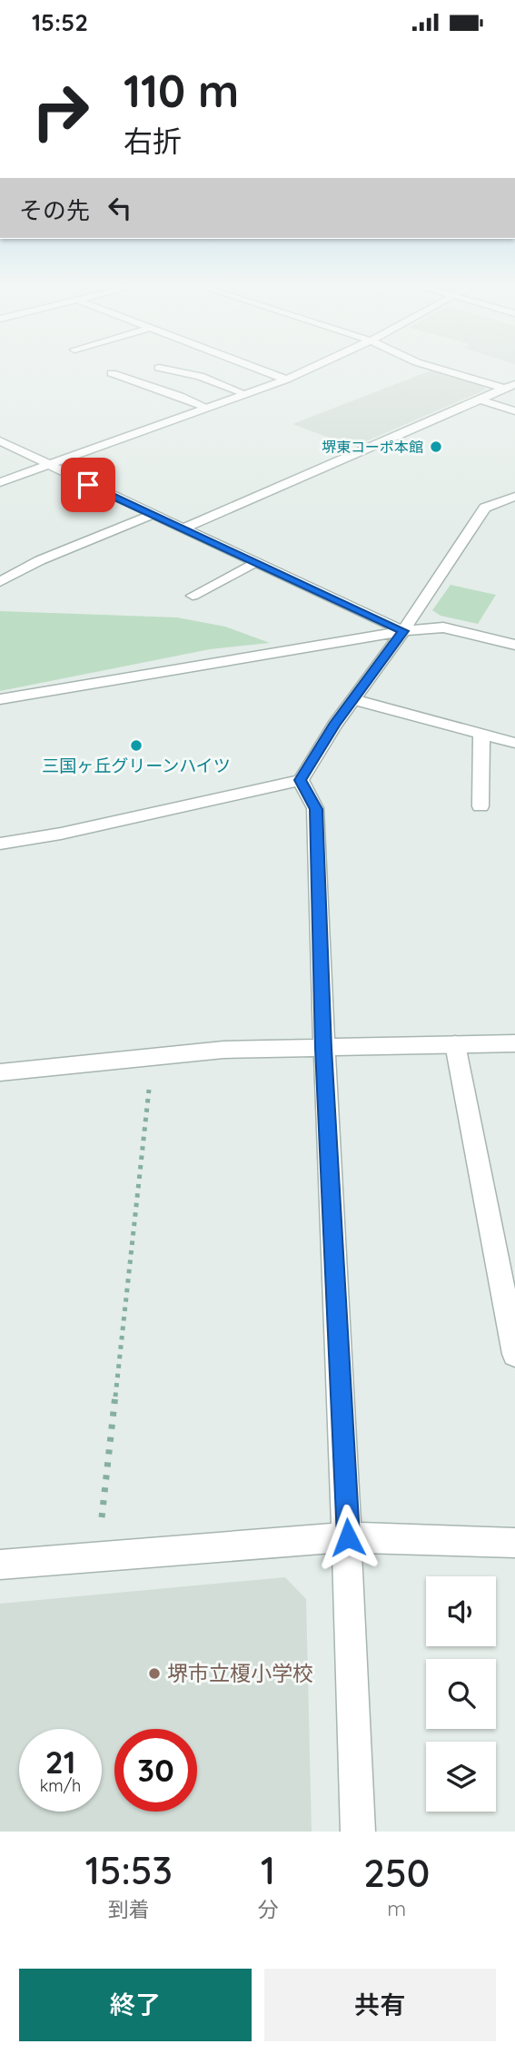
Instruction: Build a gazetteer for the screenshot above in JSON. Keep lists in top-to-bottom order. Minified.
{"places":["堺東コーポ本館","三国ヶ丘グリーンハイツ","堺市立榎小学校"],"page":{"status":"15:52","turn":["110 m","右折"],"then":"その先","speed":"21 km/h","limit":"30","eta":["15:53","到着","1","分","250","m"],"buttons":["終了","共有"]}}
